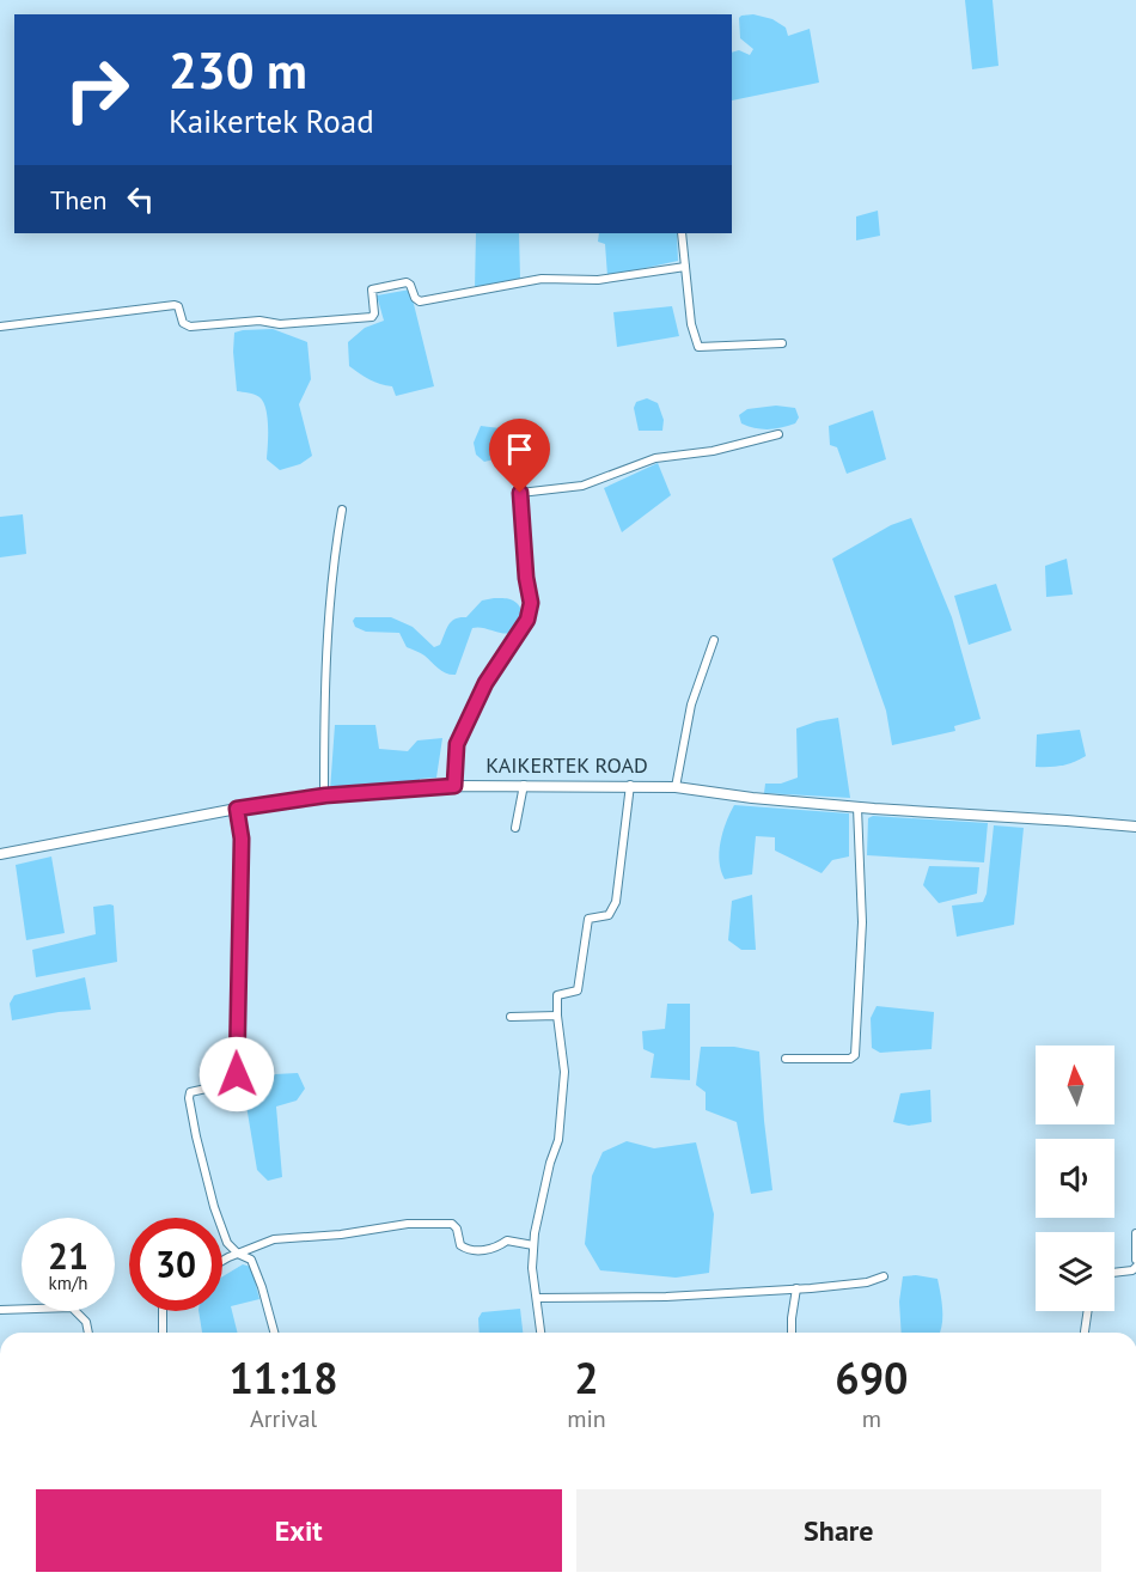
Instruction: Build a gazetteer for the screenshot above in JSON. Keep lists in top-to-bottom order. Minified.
{"streets":{"main road":["KAIKERTEK ROAD"]},"north":"top","page":{"turn":["230 m","Kaikertek Road"],"then":"Then","speed":"21 km/h","limit":"30","eta":["11:18","Arrival","2","min","690","m"],"buttons":["Exit","Share"]}}
